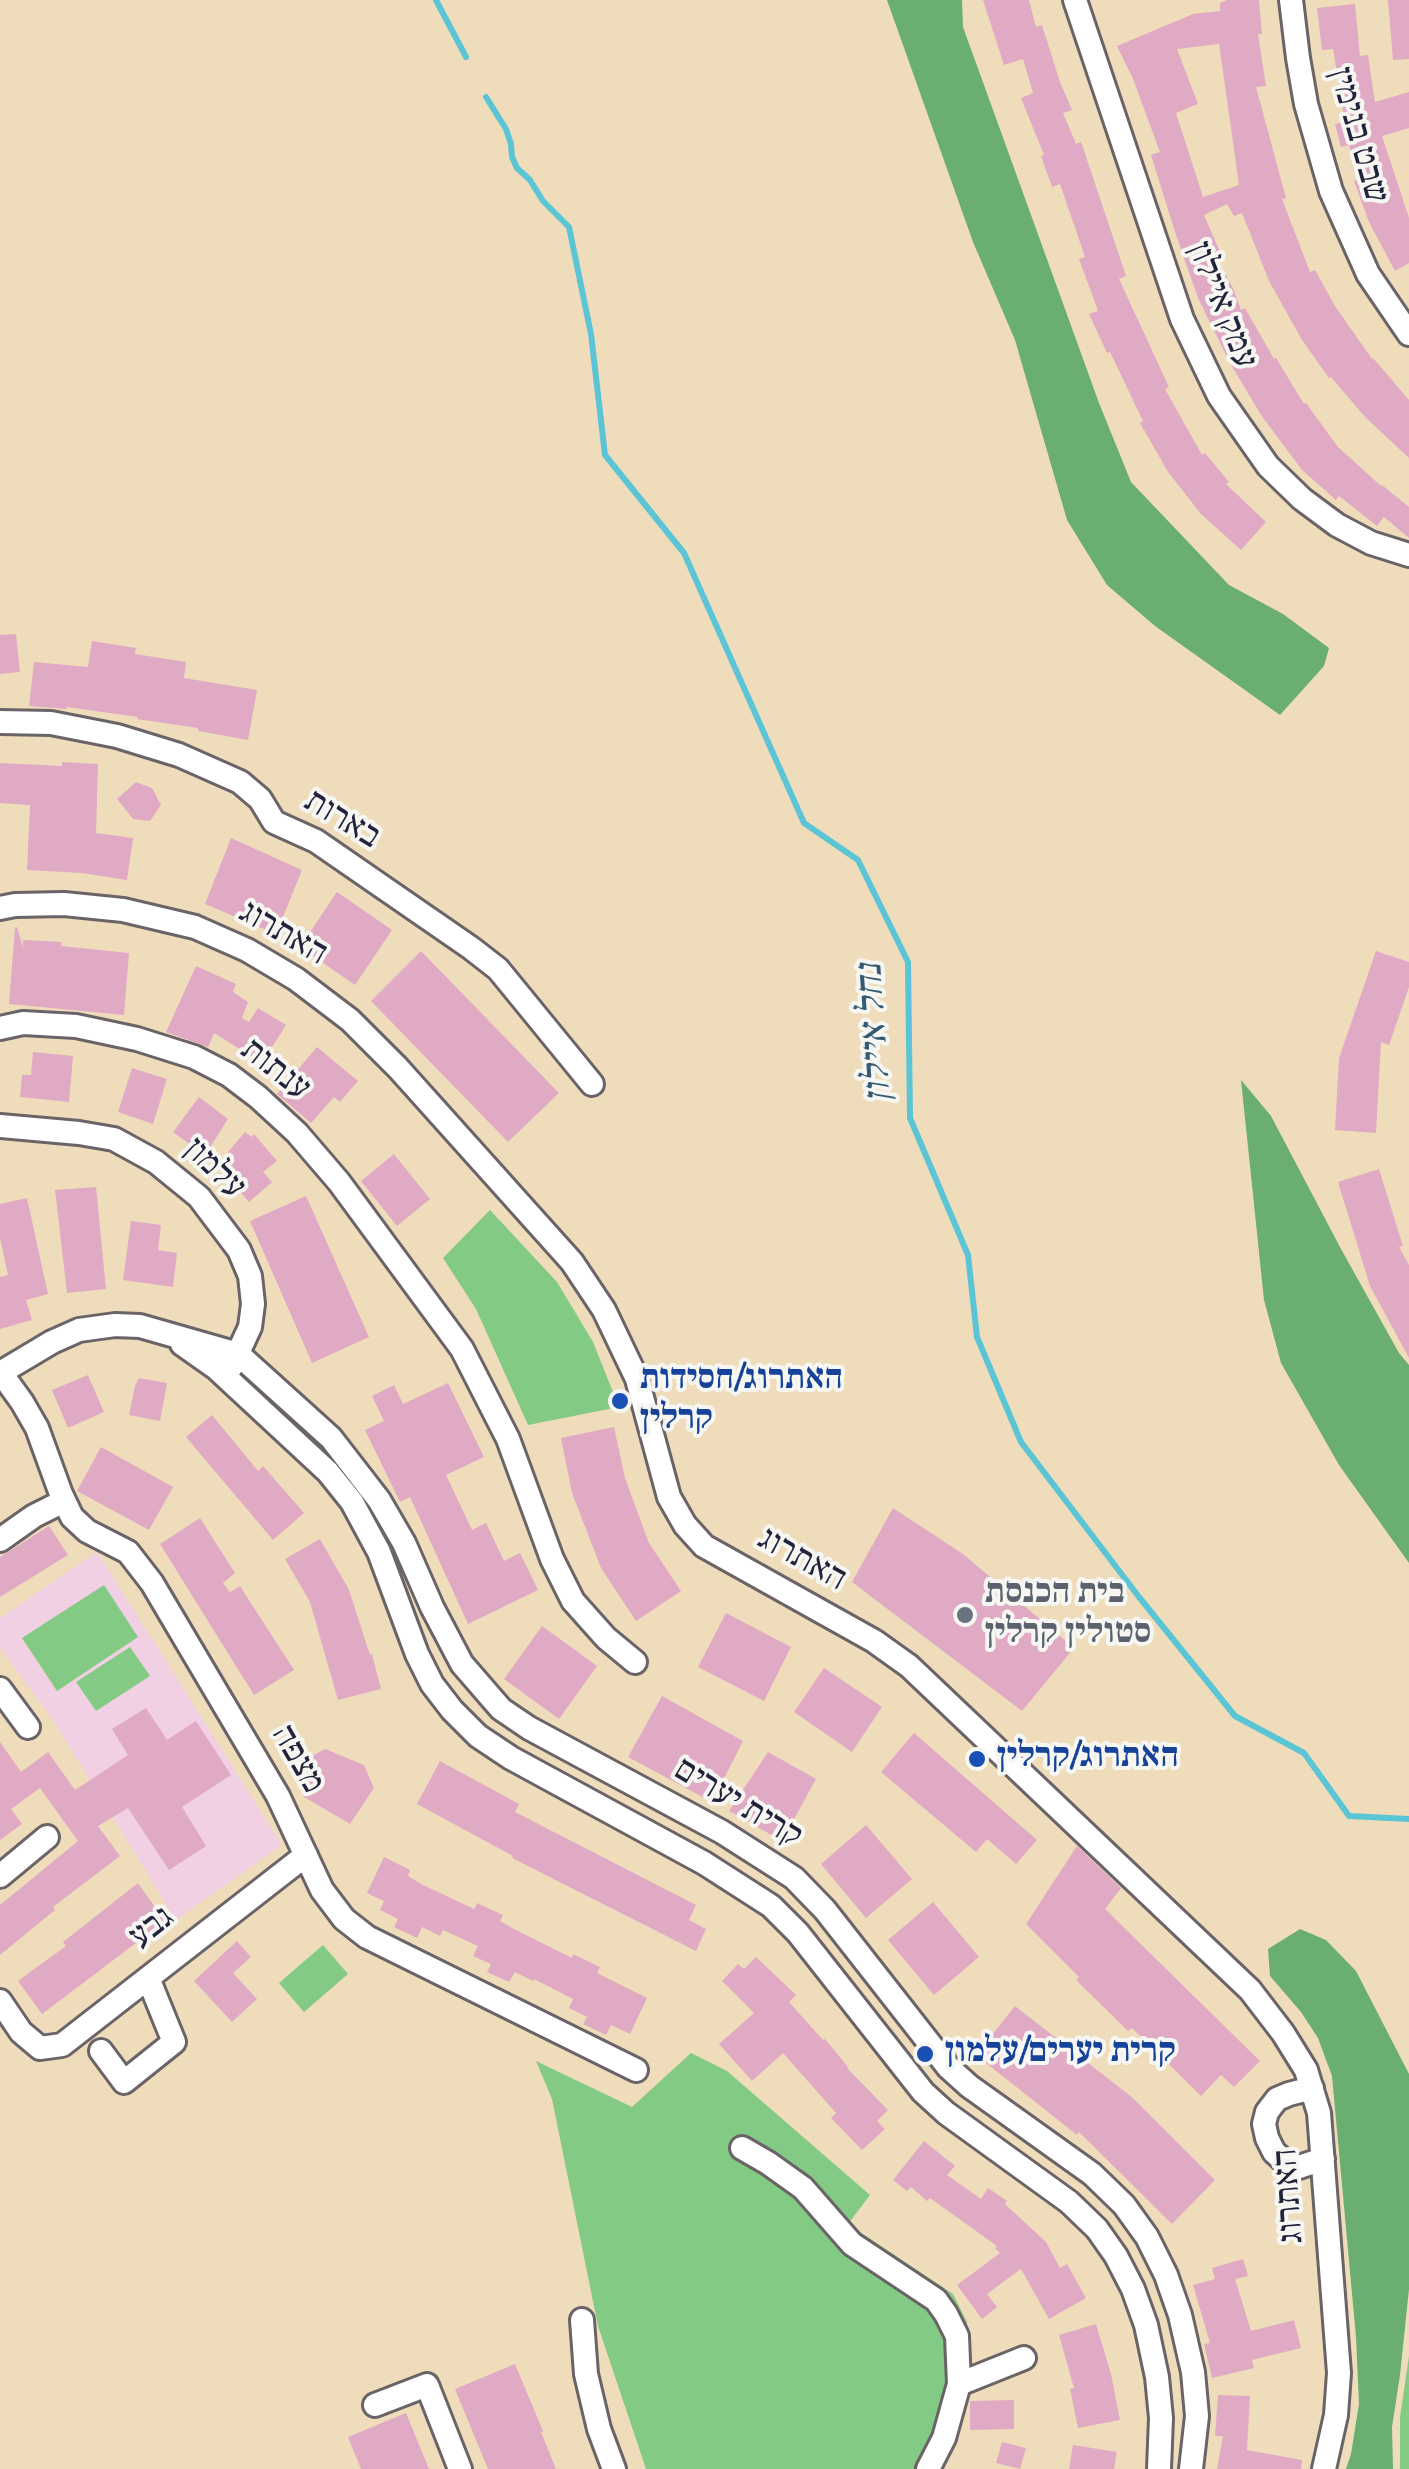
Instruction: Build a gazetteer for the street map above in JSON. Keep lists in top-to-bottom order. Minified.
{"streets":{"street":["שבט בנימין","עמק איילון","בארות","האתרוג","ענתות","עלמון","מצפה","קרית יערים","גבע"]},"crossings":[["עלמון","קרית יערים"],["מצפה","קרית יערים"],["מצפה","גבע"]],"water":["נחל איילון"],"places":["האתרוג/חסידות קרלין","בית הכנסת סטולין קרלין","האתרוג/קרלין","קרית יערים/עלמון"]}
